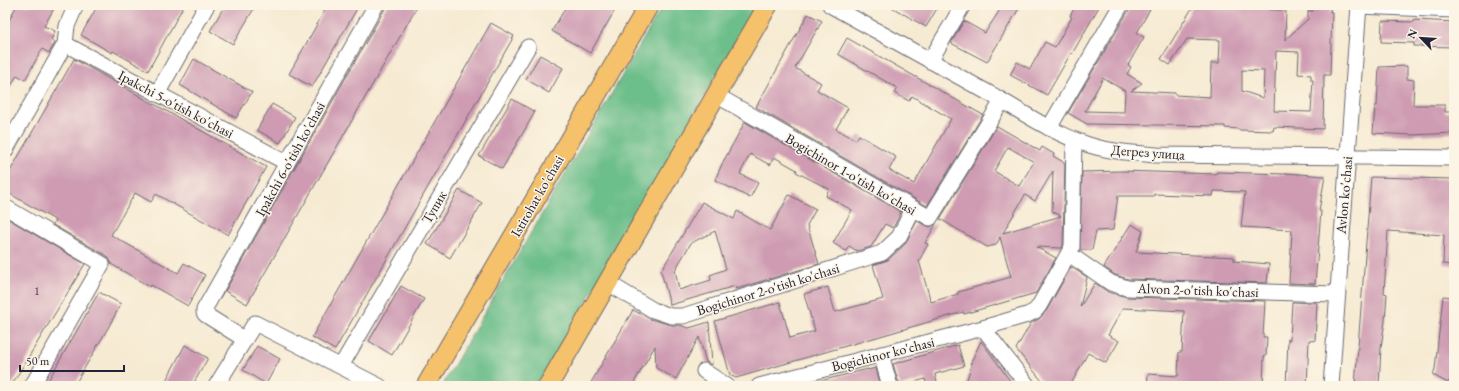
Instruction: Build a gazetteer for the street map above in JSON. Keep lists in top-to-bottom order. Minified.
{"streets":{"main road":["Istirohat ko'chasi"],"street":["Ipakchi 5-o'tish ko'chasi","Дегрез улица","Ipakchi 6-o'tish ko'chasi","Bogichinor 1-o'tish ko'chasi","Avlon ko'chasi","Тупик","Bogichinor 2-o'tish ko'chasi","Alvon 2-o'tish ko'chasi","Bogichinor ko'chasi"]},"crossings":[["Ipakchi 5-o'tish ko'chasi","Ipakchi 6-o'tish ko'chasi"],["Дегрез улица","Bogichinor 1-o'tish ko'chasi"],["Дегрез улица","Avlon ko'chasi"],["Дегрез улица","Bogichinor ko'chasi"],["Bogichinor 1-o'tish ko'chasi","Bogichinor 2-o'tish ko'chasi"],["Avlon ko'chasi","Alvon 2-o'tish ko'chasi"],["Alvon 2-o'tish ko'chasi","Bogichinor ko'chasi"]],"house_numbers":["1"],"scale_bar":"50 m","north":"top left"}
